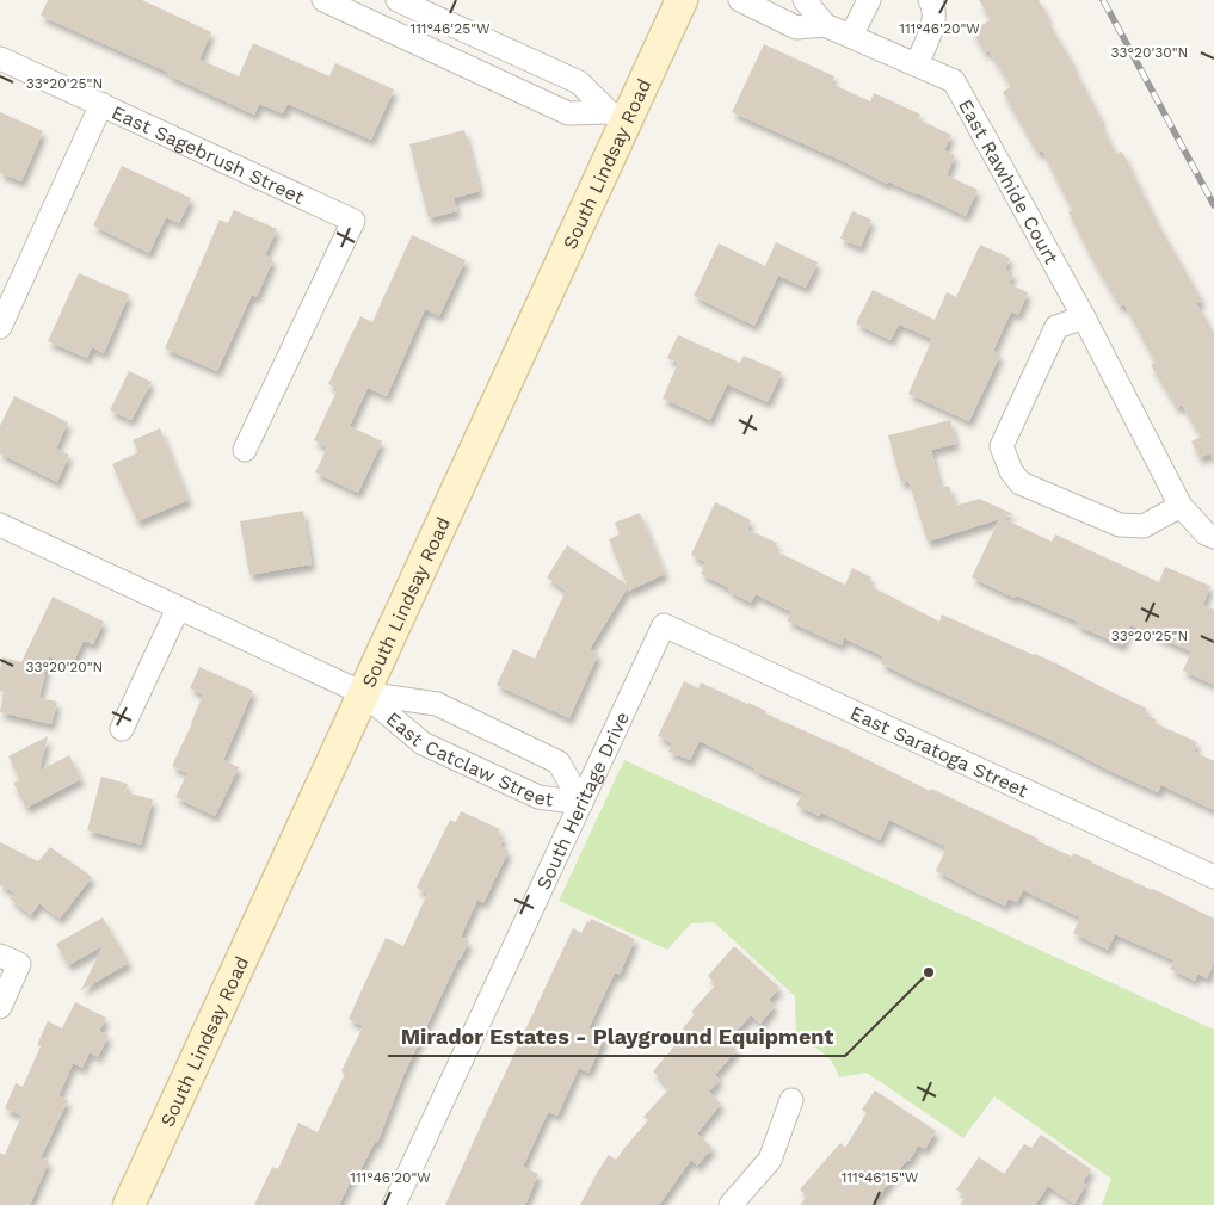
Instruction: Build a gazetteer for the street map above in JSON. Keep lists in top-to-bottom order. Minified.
{"streets":{"main road":["South Lindsay Road"],"street":["East Sagebrush Street","East Rawhide Court","East Saratoga Street","East Catclaw Street","South Heritage Drive"]},"crossings":[["South Lindsay Road","East Catclaw Street"],["East Saratoga Street","South Heritage Drive"],["East Catclaw Street","South Heritage Drive"]],"places":["Mirador Estates - Playground Equipment"],"coordinates":["111°46'25\"W","111°46'20\"W","33°20'30\"N","33°20'25\"N","33°20'20\"N","111°46'15\"W"]}
